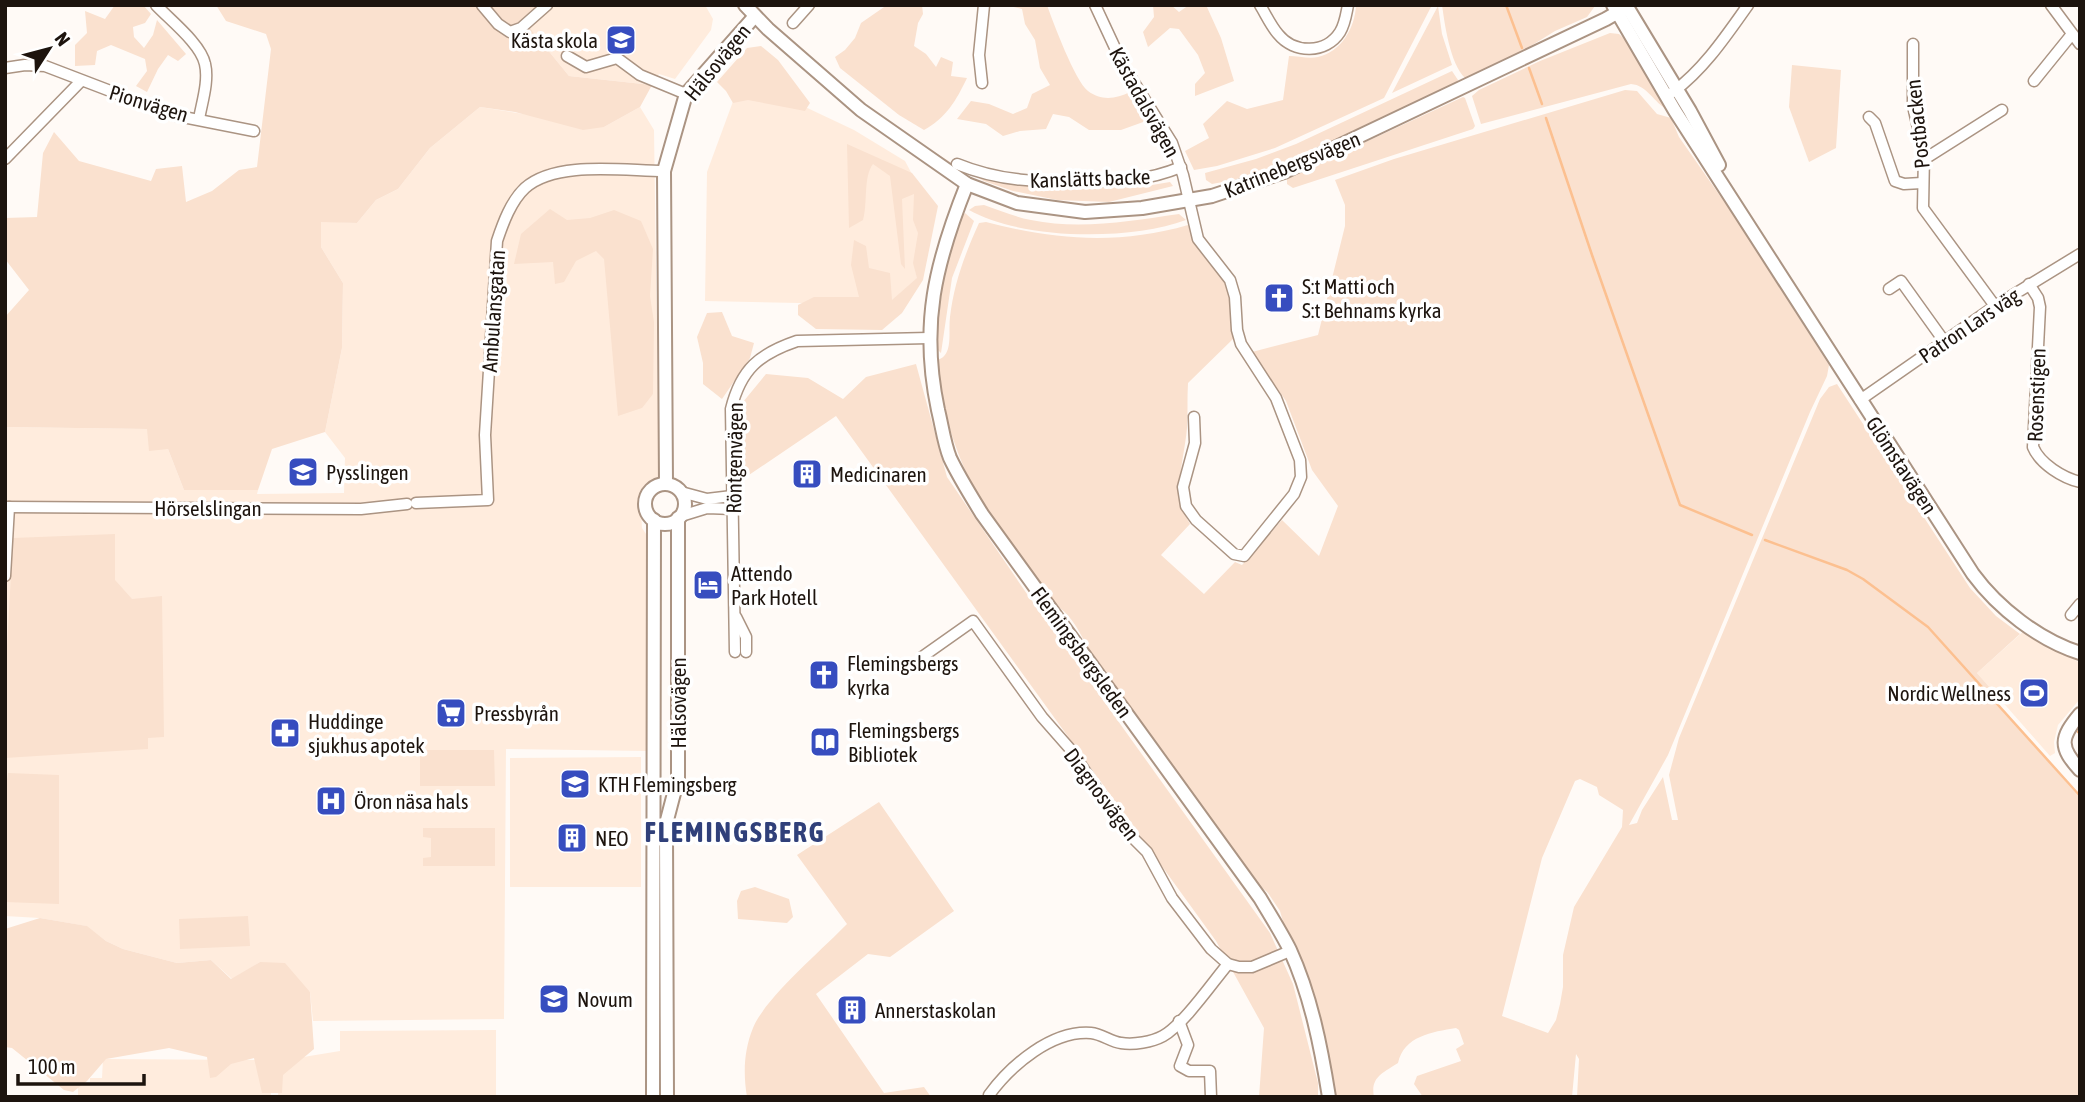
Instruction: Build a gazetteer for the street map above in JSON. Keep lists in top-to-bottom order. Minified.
{"streets":{"street":["Hälsovägen","Kästadalsvägen","Pionvägen","Postbacken","Katrinebergsvägen","Kanslätts backe","Ambulansgatan","Patron Lars väg","Rosenstigen","Röntgenvägen","Glömstavägen","Hörselslingan","Flemingsbergsleden","Diagnosvägen"]},"crossings":[["Hälsovägen","Katrinebergsvägen"],["Hälsovägen","Ambulansgatan"],["Kästadalsvägen","Katrinebergsvägen"],["Kästadalsvägen","Kanslätts backe"],["Postbacken","Patron Lars väg"],["Katrinebergsvägen","Glömstavägen"],["Katrinebergsvägen","Flemingsbergsleden"],["Ambulansgatan","Hörselslingan"],["Patron Lars väg","Rosenstigen"],["Patron Lars väg","Glömstavägen"],["Röntgenvägen","Flemingsbergsleden"]],"districts":["FLEMINGSBERG"],"places":{"school or university":["Kästa skola","Pysslingen","KTH Flemingsberg","Novum"],"church":["S:t Matti och S:t Behnams kyrka","Flemingsbergs kyrka"],"building":["Medicinaren","NEO","Annerstaskolan"],"hotel":["Attendo Park Hotell"],"sports":["Nordic Wellness"],"supermarket":["Pressbyrån"],"pharmacy":["Huddinge sjukhus apotek"],"library":["Flemingsbergs Bibliotek"],"hospital":["Öron näsa hals"]},"scale_bar":"100 m","north":"top right"}
